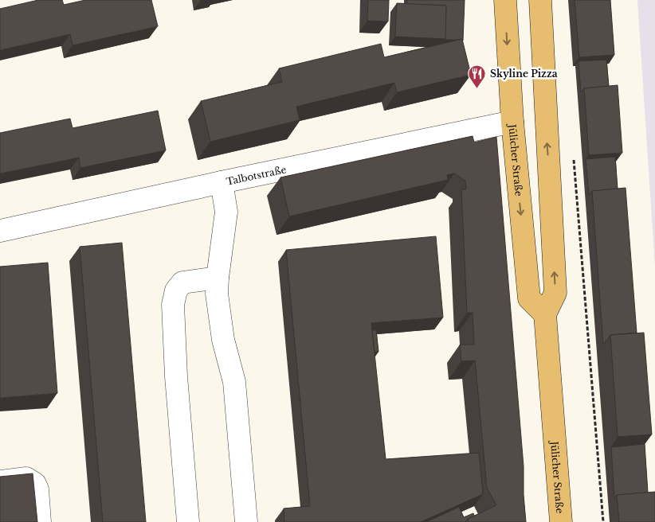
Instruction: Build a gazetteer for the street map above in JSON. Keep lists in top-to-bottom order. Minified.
{"streets":{"main road":["Jülicher Straße"],"street":["Talbotstraße"]},"crossings":[["Jülicher Straße","Talbotstraße"]],"places":{"restaurant":["Skyline Pizza"]}}
